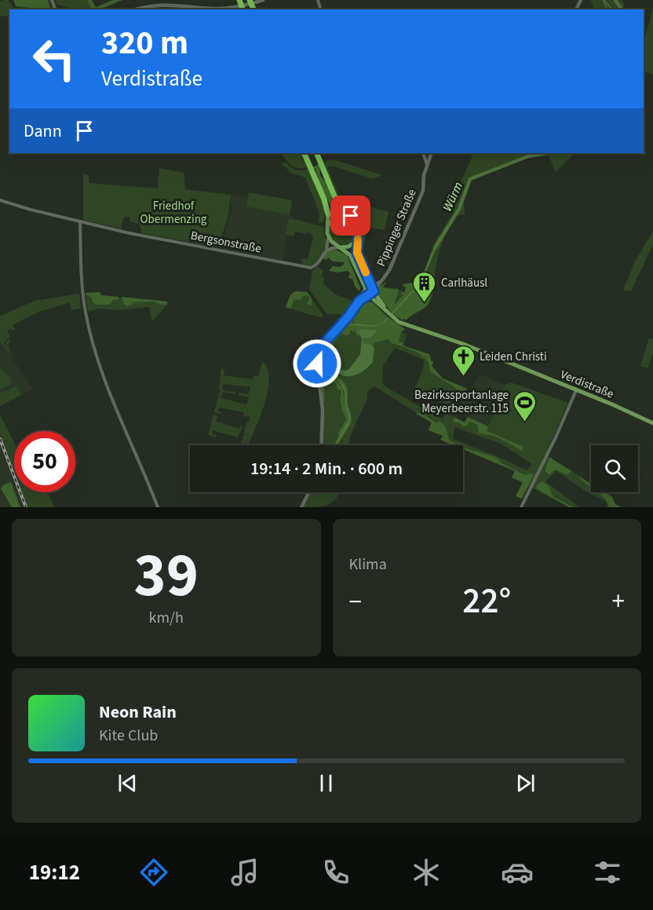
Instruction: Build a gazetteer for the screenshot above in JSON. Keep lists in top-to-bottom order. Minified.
{"streets":{"main road":["Pippinger Straße","Verdistraße"],"street":["Bergsonstraße"]},"crossings":[["Pippinger Straße","Verdistraße"]],"water":["Würm"],"parks":["Friedhof Obermenzing"],"places":{"building":["Carlhäusl"],"church":["Leiden Christi"],"sports":["Bezirkssportanlage Meyerbeerstr. 115"]},"page":{"turn":["320 m","Verdistraße"],"then":"Dann","limit":"50","trip":"19:14 · 2 Min. · 600 m","tile":[["39","km/h"],"Klima"],"heat":["−","22°","+"],"song":["Neon Rain","Kite Club"],"tabs":"19:12"}}
